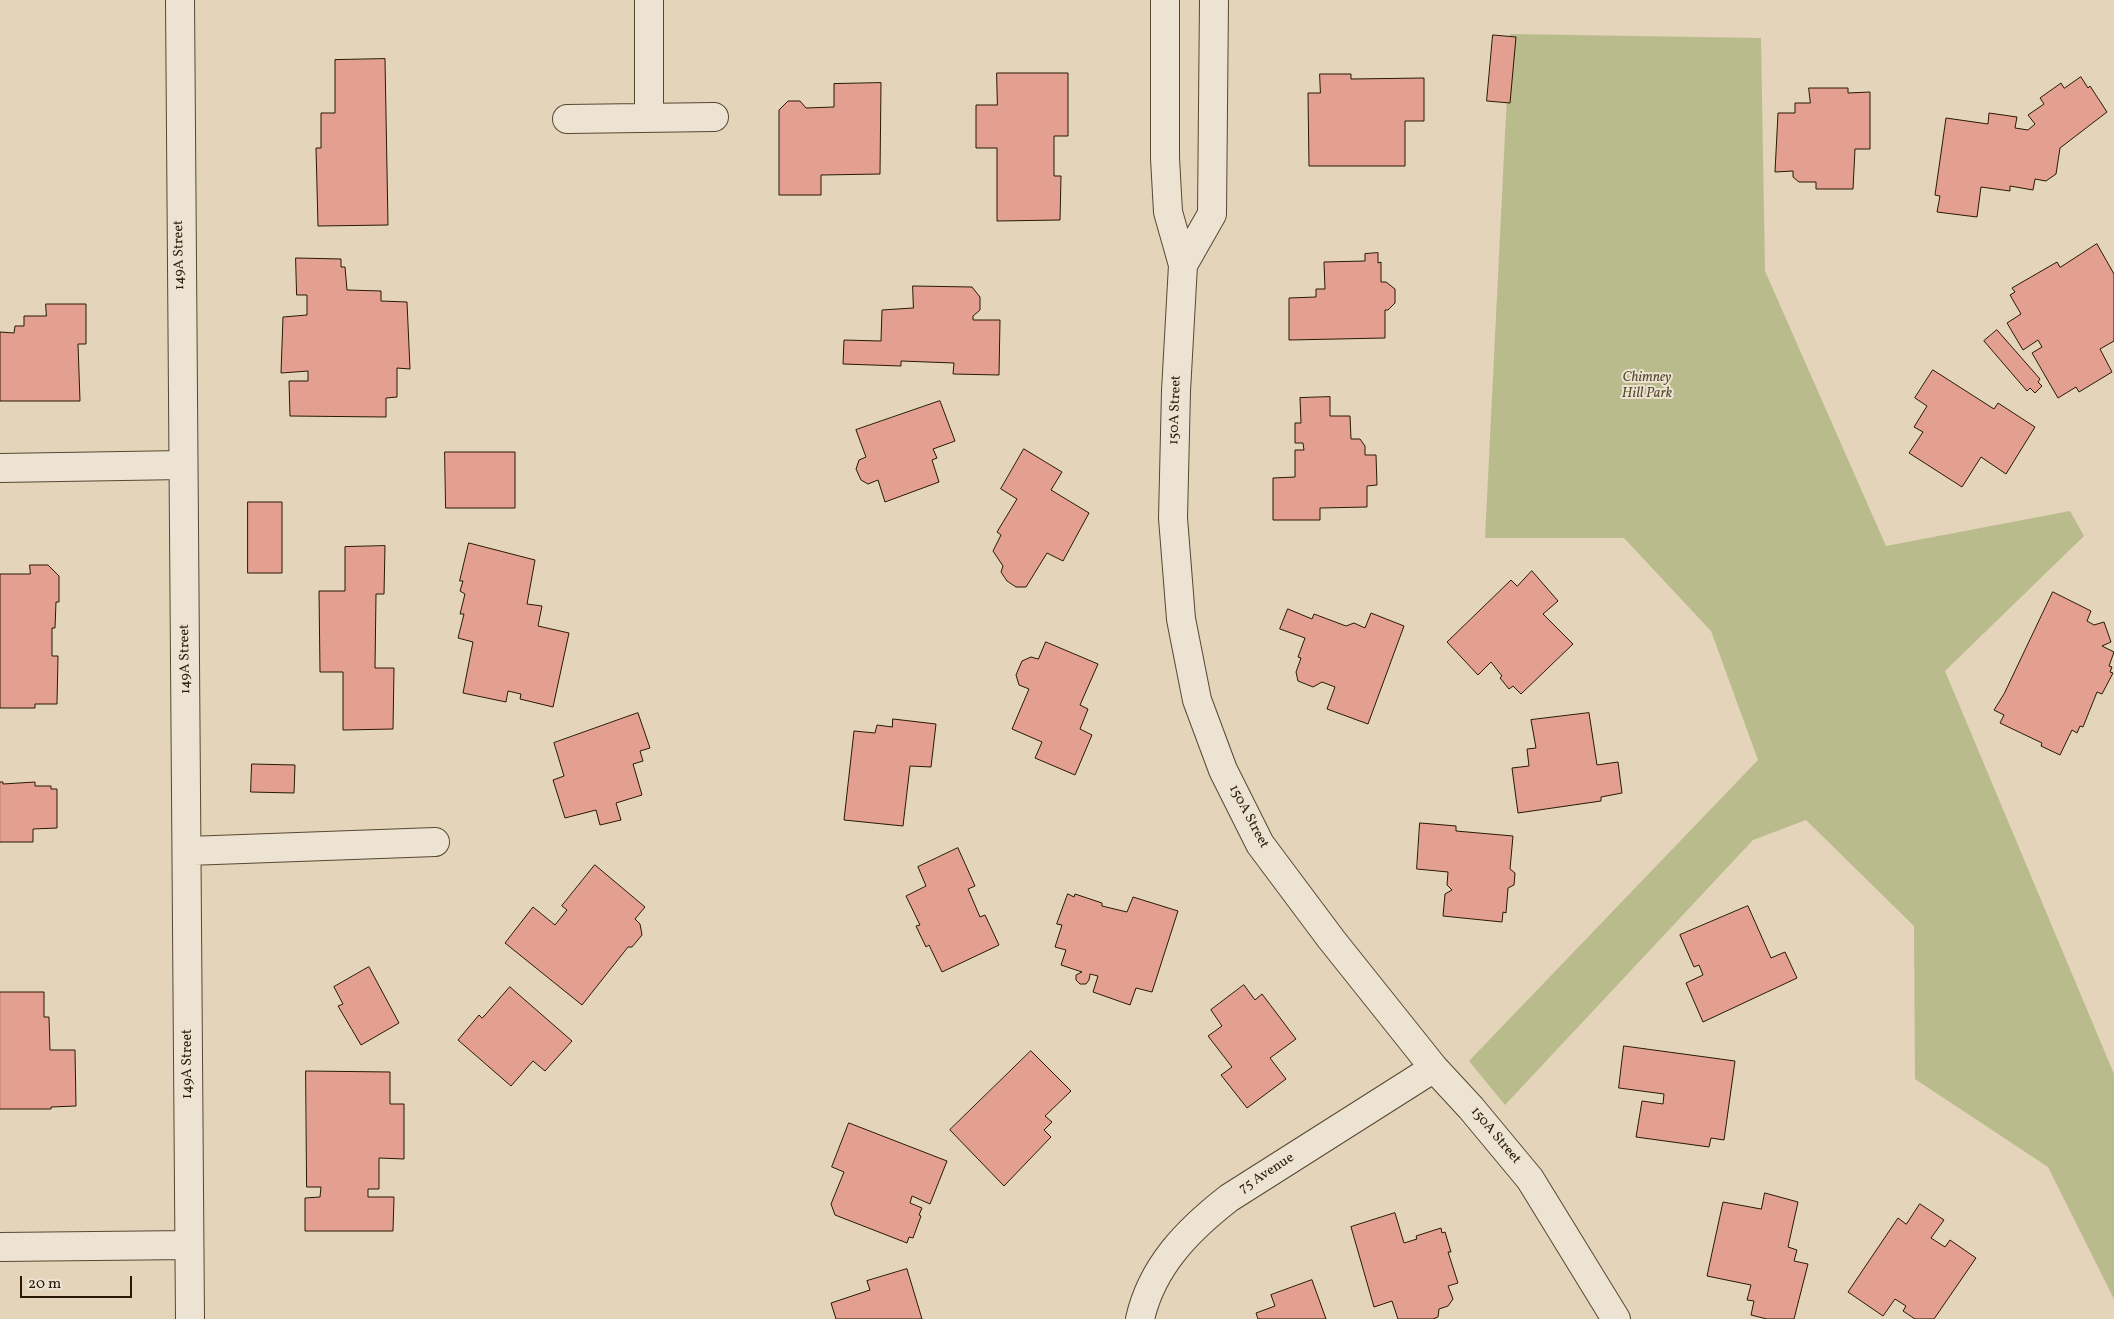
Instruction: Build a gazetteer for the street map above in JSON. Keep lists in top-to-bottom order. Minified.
{"streets":{"street":["149A Street","150A Street","75 Avenue"]},"crossings":[["150A Street","75 Avenue"]],"parks":["Chimney Hill Park"],"scale_bar":"20 m"}
